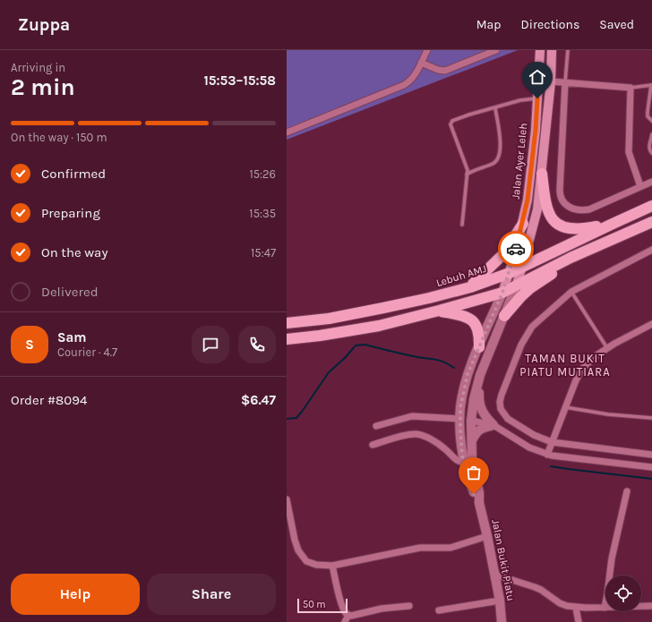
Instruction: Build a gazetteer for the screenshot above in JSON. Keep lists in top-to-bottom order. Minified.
{"streets":{"highway":["Lebuh AMJ"],"main road":["Jalan Ayer Leleh","Jalan Bukit Piatu"]},"crossings":[["Jalan Ayer Leleh","Lebuh AMJ"],["Jalan Ayer Leleh","Jalan Bukit Piatu"]],"districts":["TAMAN BUKIT PIATU MUTIARA"],"scale_bar":"50 m","page":{"header":"Zuppa","nav":["Map","Directions","Saved"],"heading":["2 min","Arriving in","15:53–15:58"],"panel":["Sam","Courier · 4.7","Order #8094","$6.47"],"bar":"On the way · 150 m","list":[["Confirmed","15:26"],["Preparing","15:35"],["On the way","15:47"],"Delivered"],"round":"S","buttons":["Help","Share"],"scale":"50 m"}}
